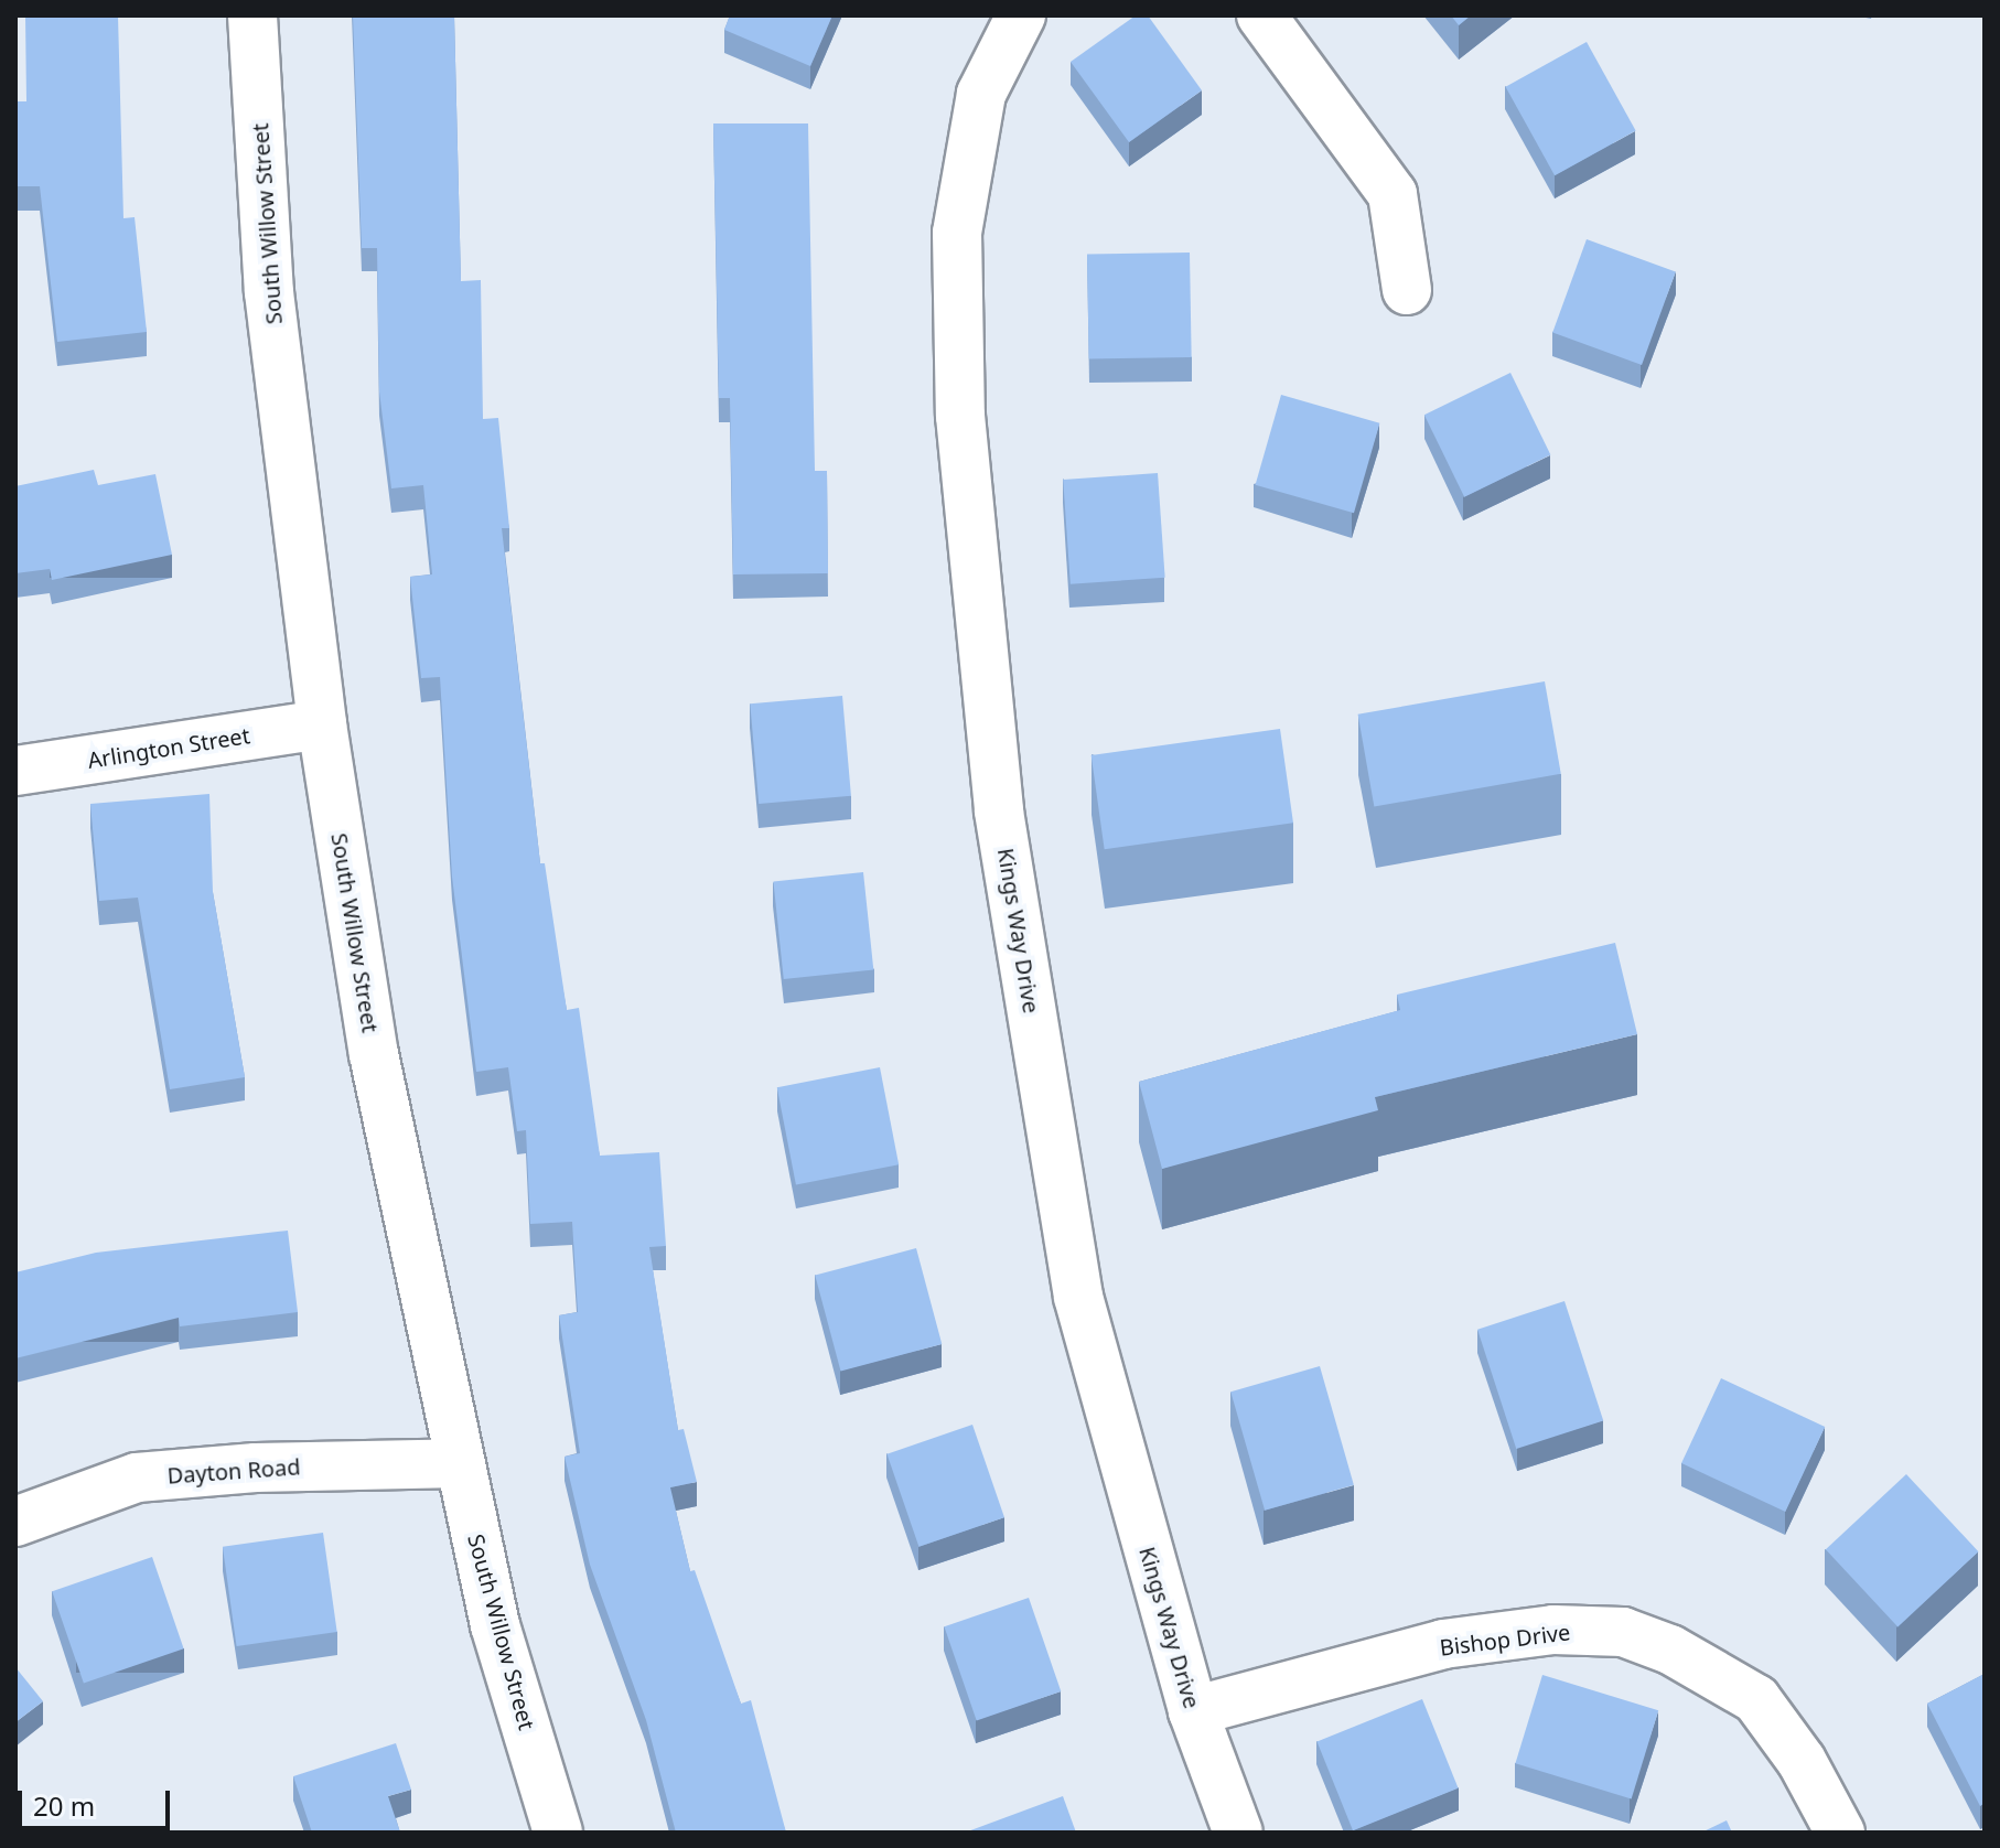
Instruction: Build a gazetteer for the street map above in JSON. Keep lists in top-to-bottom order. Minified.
{"streets":{"street":["South Willow Street","Arlington Street","Kings Way Drive","Dayton Road","Bishop Drive"]},"crossings":[["South Willow Street","Arlington Street"],["South Willow Street","Dayton Road"],["Kings Way Drive","Bishop Drive"]],"scale_bar":"20 m"}
